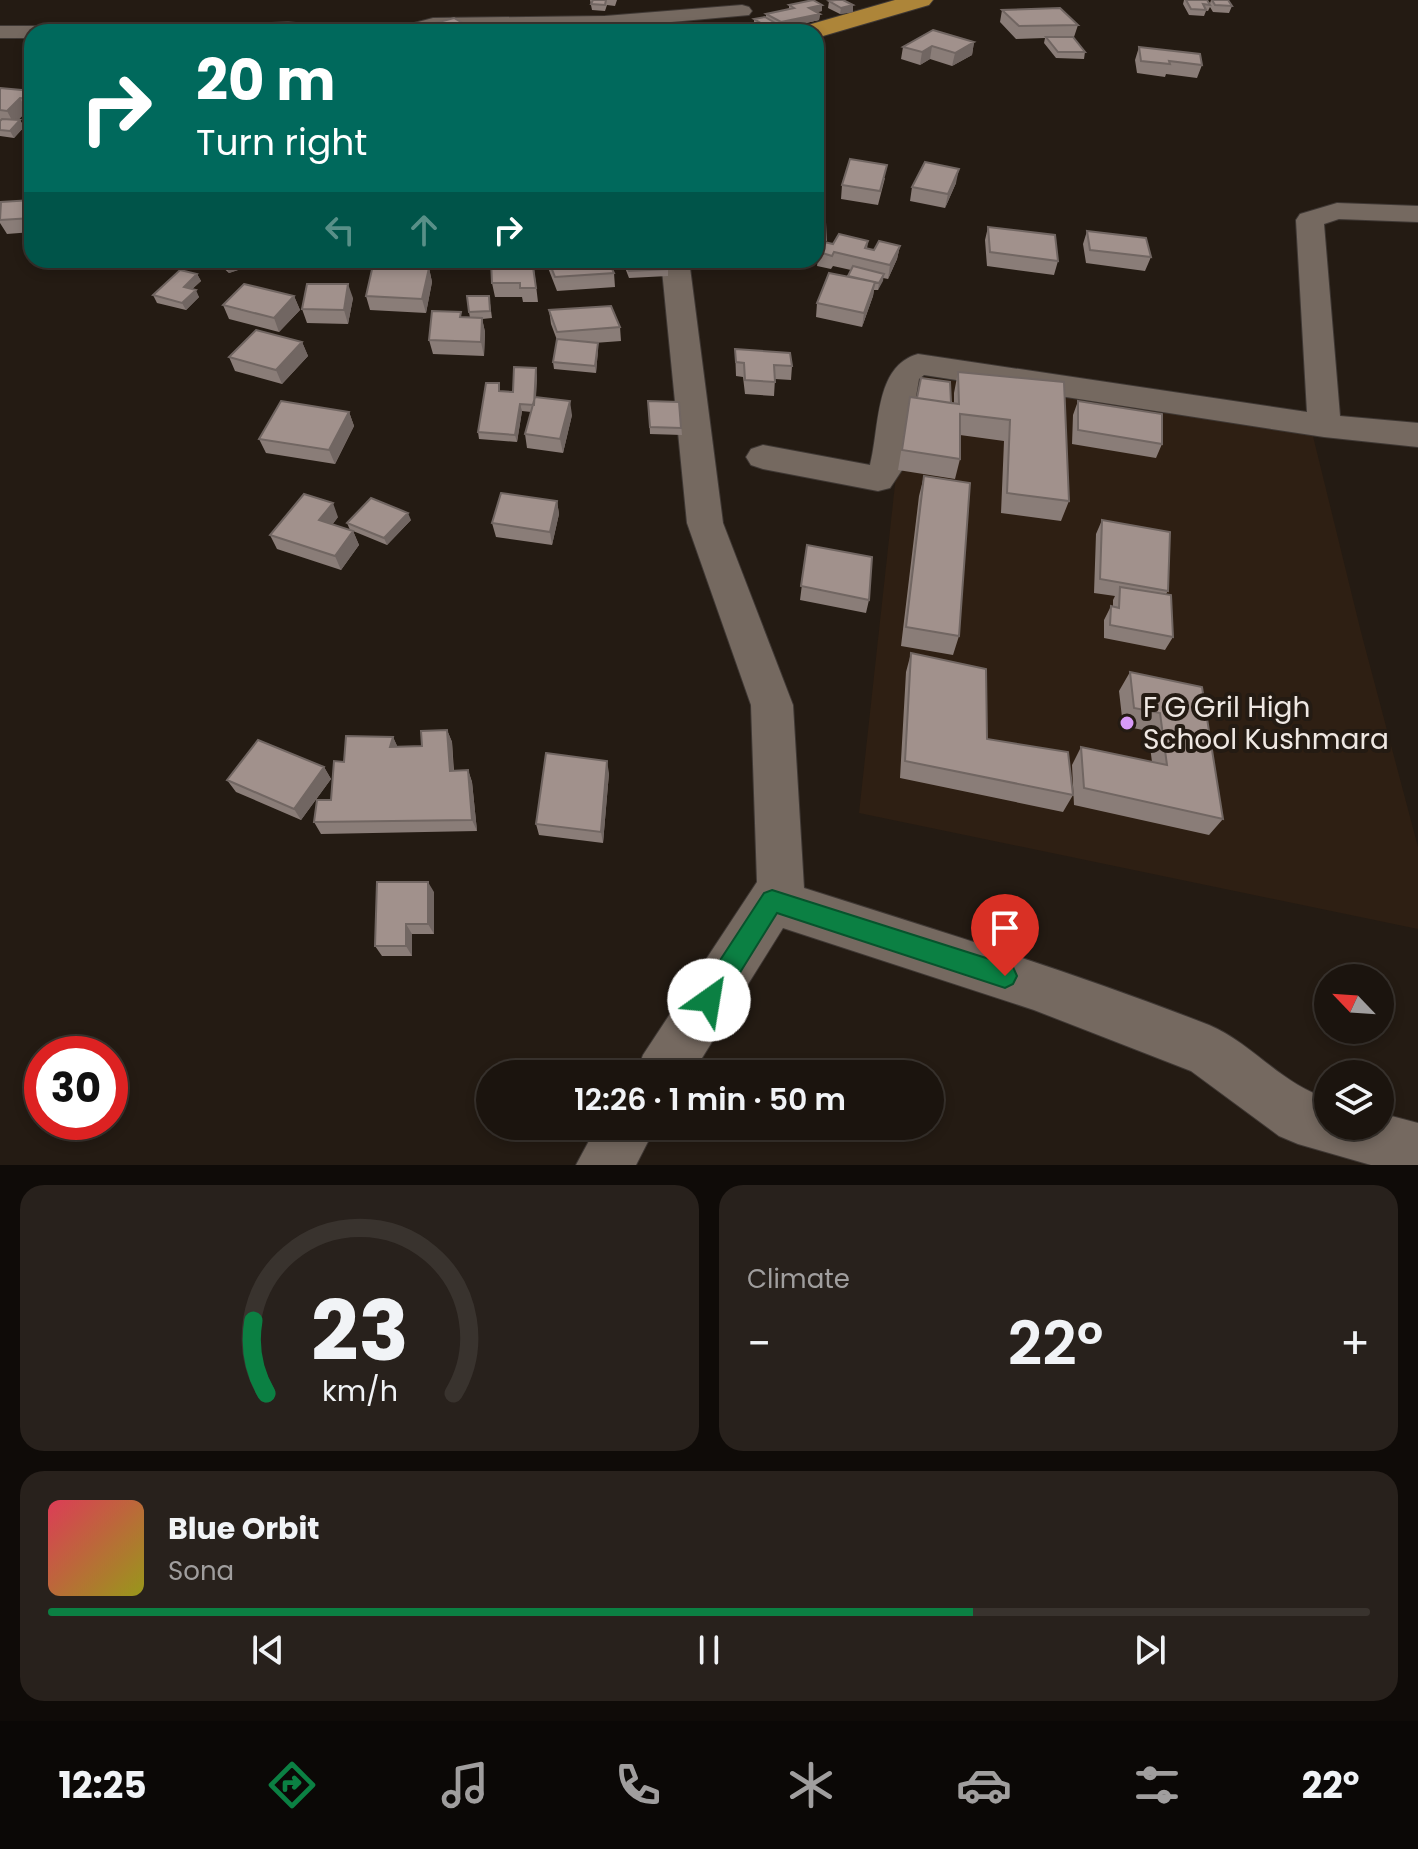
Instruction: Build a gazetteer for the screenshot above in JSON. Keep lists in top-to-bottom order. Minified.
{"places":["F G Gril High School Kushmara"],"north":"top left","page":{"turn":["20 m","Turn right"],"limit":"30","trip":"12:26 · 1 min · 50 m","tile":"Climate","heat":["−","22°","+"],"song":["Blue Orbit","Sona"],"tabs":["12:25","22°"],"gauge":["23","km/h"]}}
